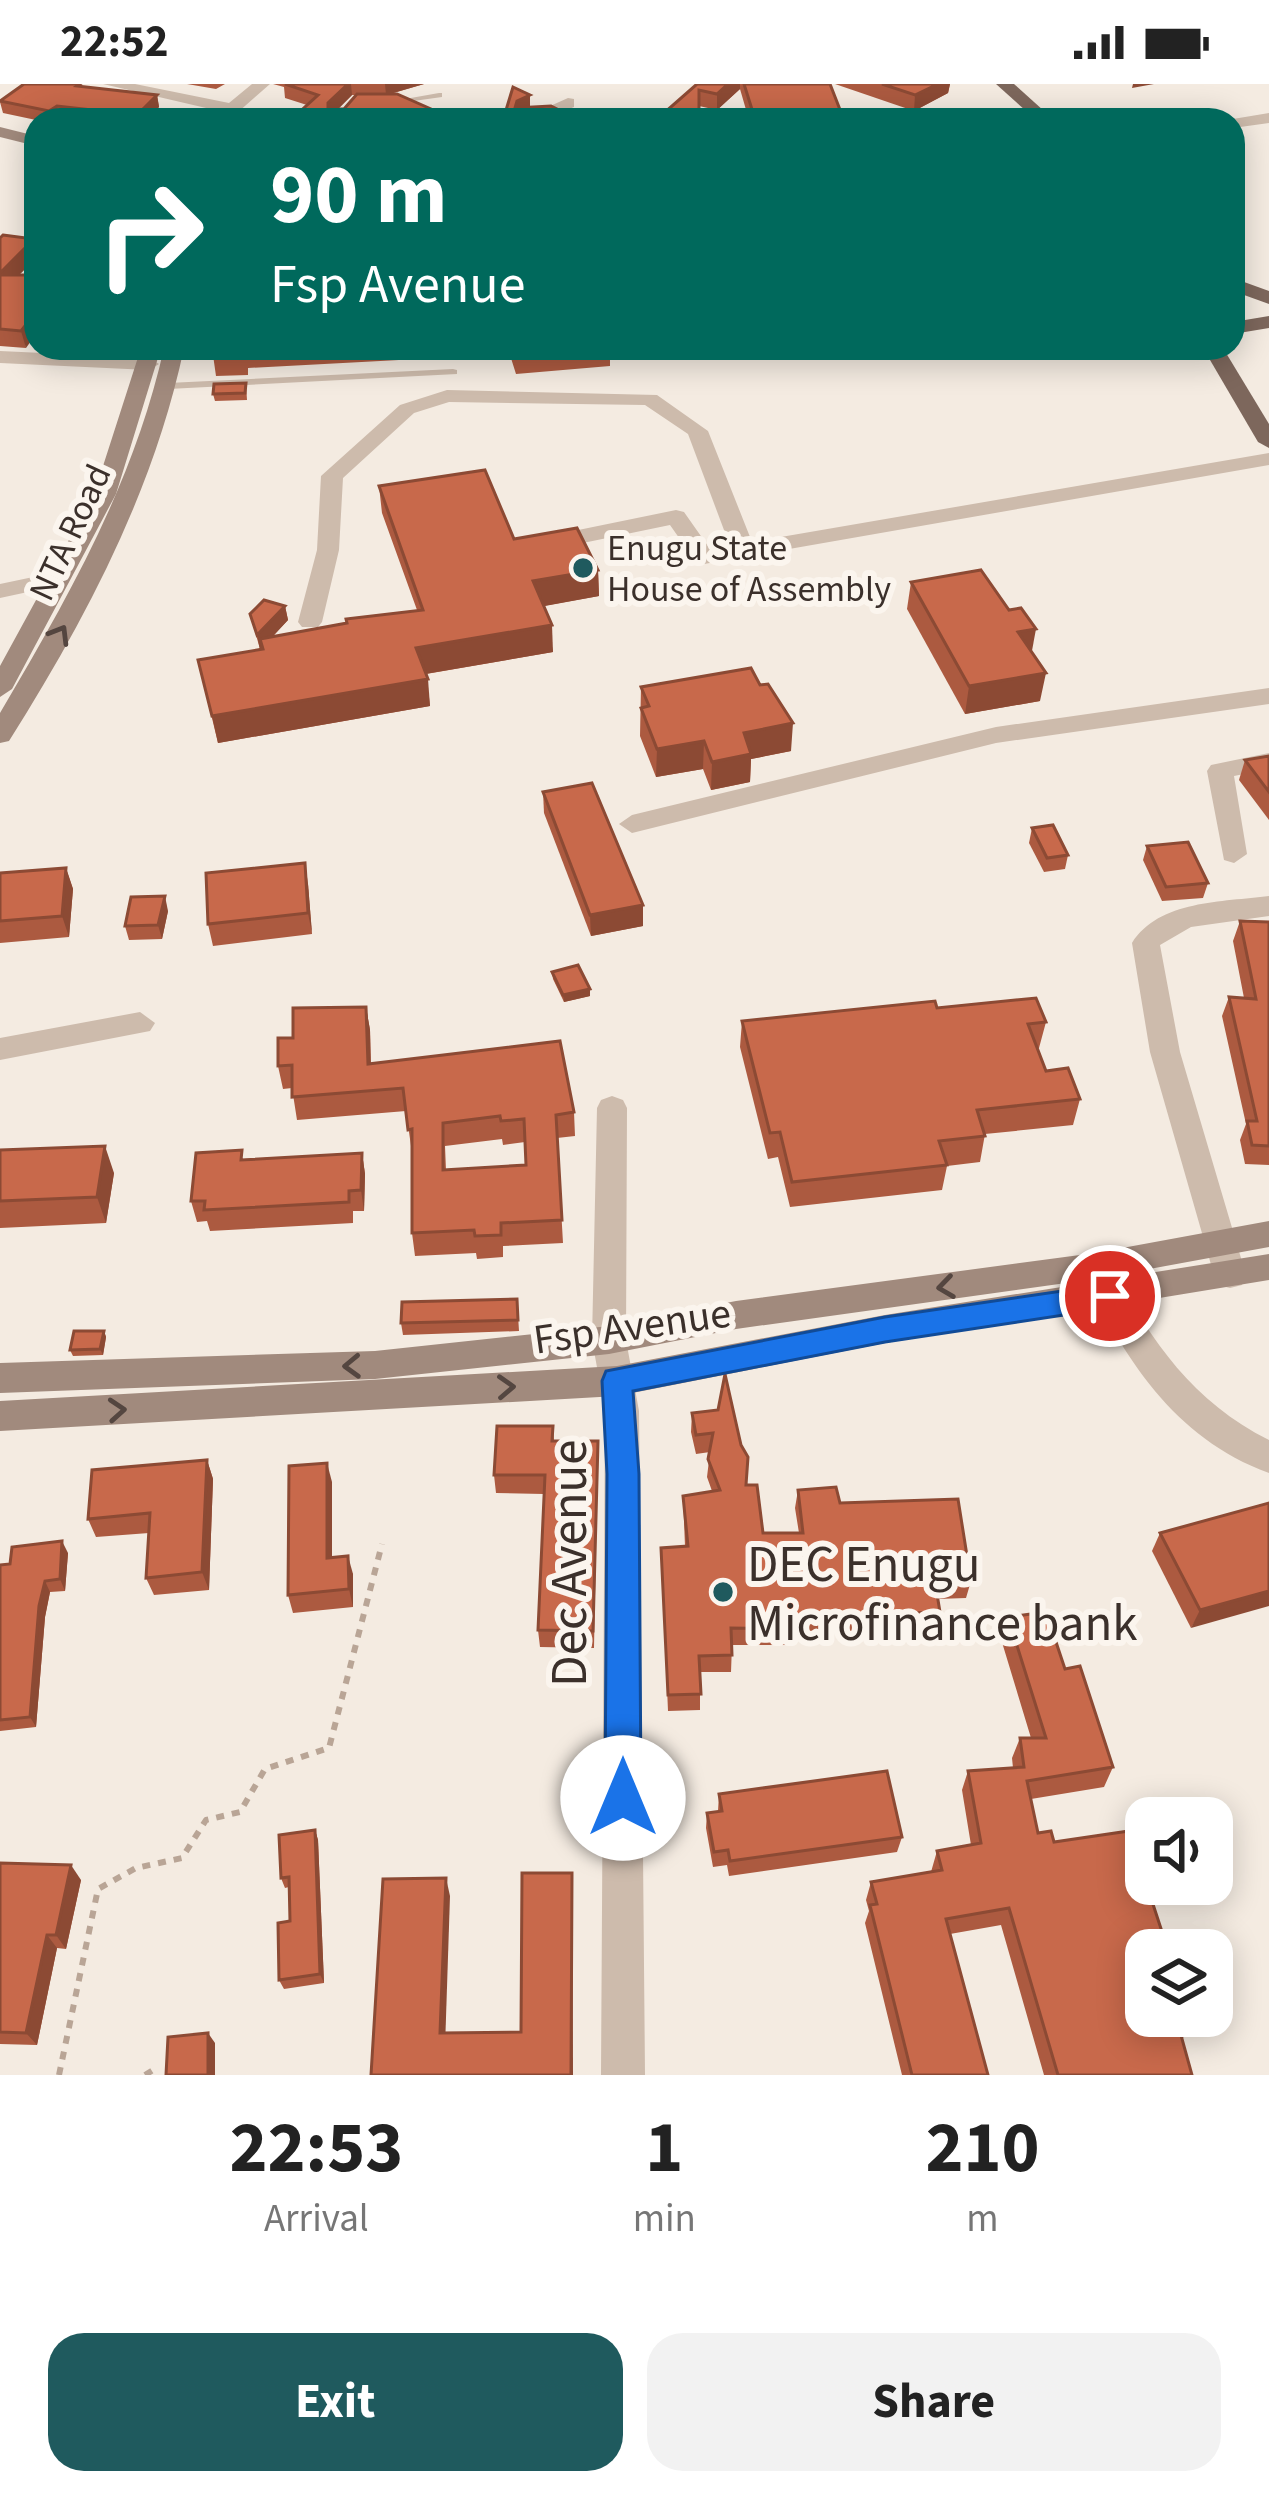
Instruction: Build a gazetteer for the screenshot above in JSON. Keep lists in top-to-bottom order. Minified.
{"streets":{"main road":["NTA Road","Fsp Avenue"],"street":["Dec Avenue"]},"crossings":[["Fsp Avenue","Dec Avenue"]],"places":["Enugu State House of Assembly","DEC Enugu Microfinance bank"],"page":{"status":"22:52","turn":["90 m","Fsp Avenue"],"eta":["22:53","Arrival","1","min","210","m"],"buttons":["Exit","Share"]}}
